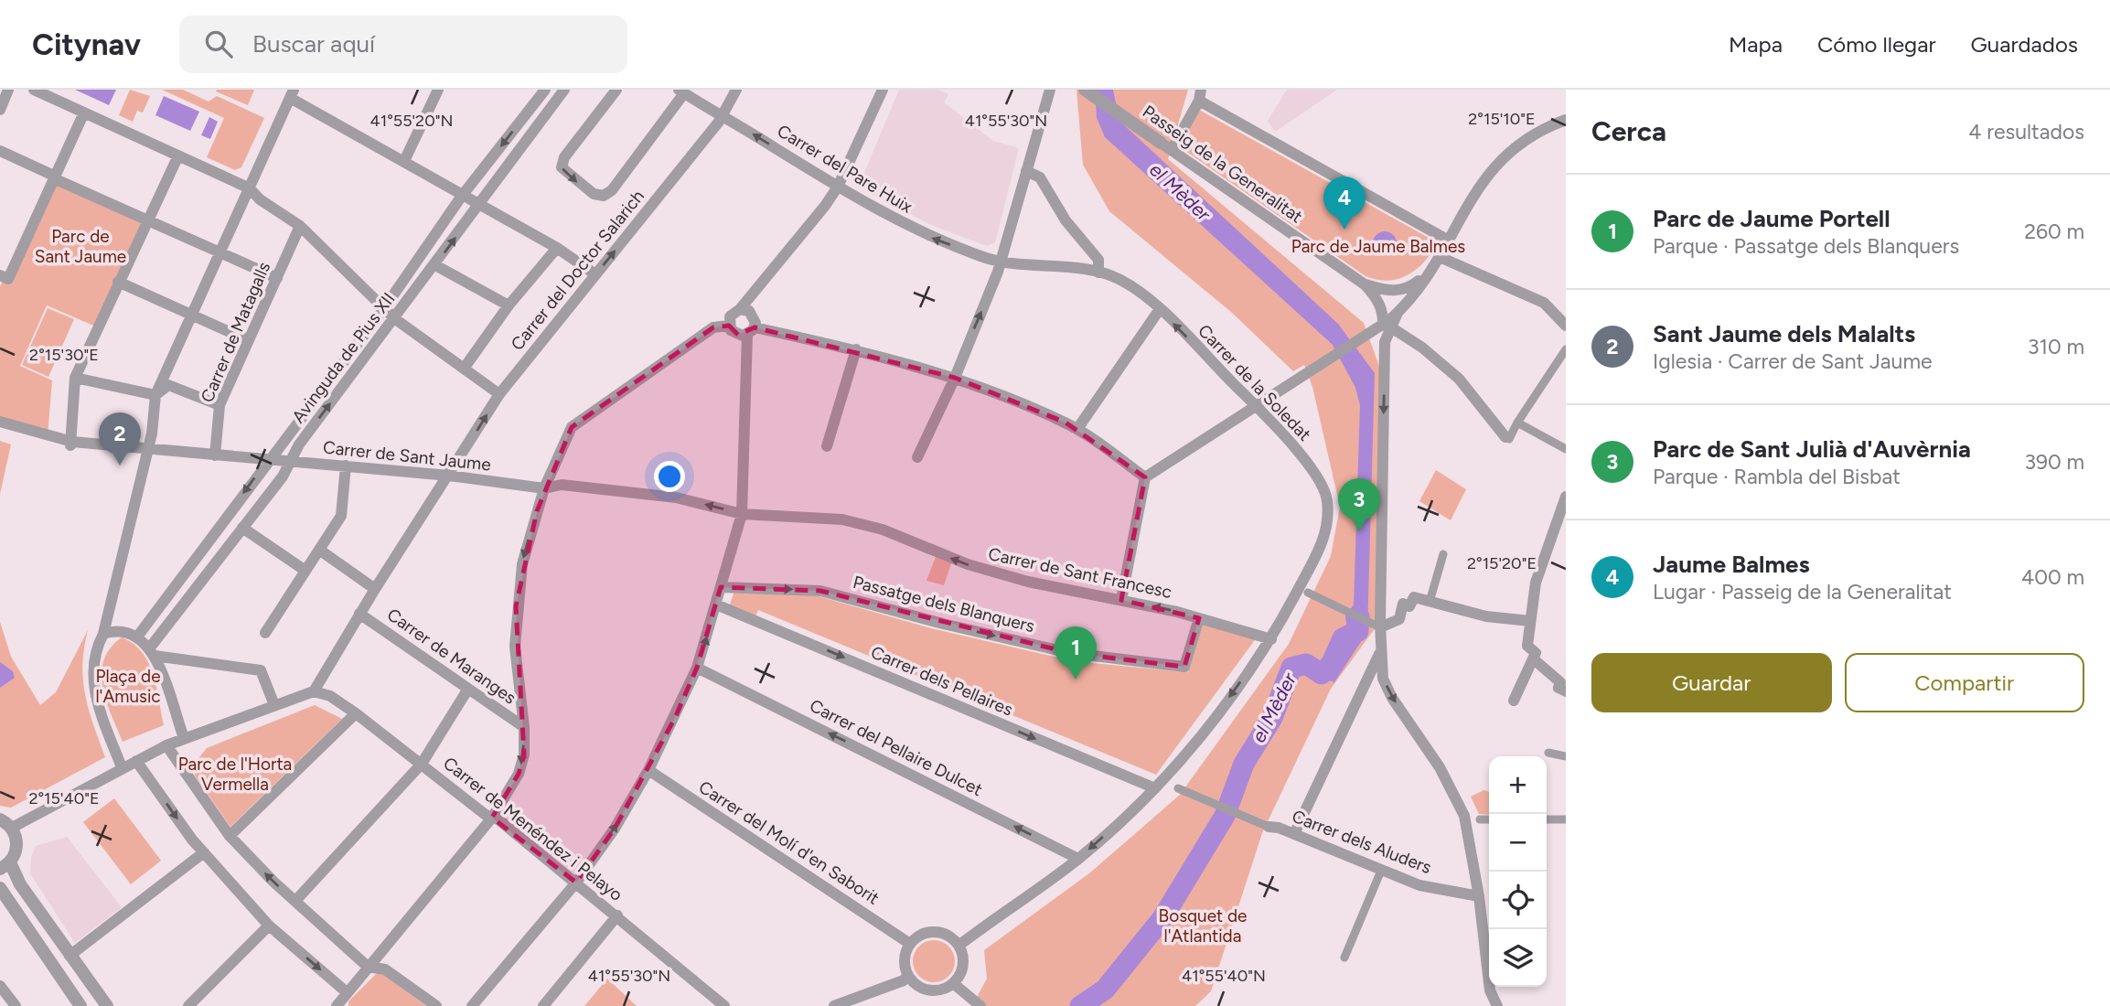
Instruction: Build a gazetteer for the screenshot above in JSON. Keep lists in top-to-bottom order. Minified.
{"streets":{"street":["Passeig de la Generalitat","Carrer del Pare Huix","Carrer del Doctor Salarich","Carrer de Matagalls","Avinguda de Pius XII","Carrer de la Soledat","Carrer de Sant Jaume","Carrer de Sant Francesc","Passatge dels Blanquers","Carrer de Maranges","Carrer dels Pellaires","Carrer del Pellaire Dulcet","Carrer de Menéndez i Pelayo","Carrer dels Aluders","Carrer del Molí d'en Saborit"]},"crossings":[["Carrer del Pare Huix","Carrer del Doctor Salarich"],["Carrer del Pare Huix","Carrer de la Soledat"],["Carrer del Doctor Salarich","Carrer de Sant Jaume"],["Carrer del Doctor Salarich","Carrer de Maranges"],["Carrer del Doctor Salarich","Carrer de Menéndez i Pelayo"],["Carrer de Matagalls","Carrer de Sant Jaume"],["Avinguda de Pius XII","Carrer de Sant Jaume"],["Carrer de la Soledat","Carrer de Sant Francesc"],["Carrer de la Soledat","Carrer dels Pellaires"],["Carrer de la Soledat","Carrer del Pellaire Dulcet"],["Carrer de la Soledat","Carrer del Molí d'en Saborit"],["Carrer de Sant Jaume","Carrer de Sant Francesc"],["Carrer de Sant Francesc","Passatge dels Blanquers"]],"one_way":["Carrer del Pare Huix","Carrer del Doctor Salarich","Carrer de Sant Francesc","Passatge dels Blanquers","Carrer dels Pellaires","Carrer del Pellaire Dulcet"],"water":["el Mèder"],"parks":["Parc de Sant Jaume","Parc de Jaume Balmes","Plaça de l'Amusic","Parc de l'Horta Vermella","Bosquet de l'Atlantida"],"page":{"header":"Citynav","search":"Buscar aquí","nav":["Mapa","Cómo llegar","Guardados"],"heading":["Cerca","4 resultados"],"list":[{"mark":"1","name":"Parc de Jaume Portell","note":"Parque · Passatge dels Blanquers","value":"260 m"},{"mark":"2","name":"Sant Jaume dels Malalts","note":"Iglesia · Carrer de Sant Jaume","value":"310 m"},{"mark":"3","name":"Parc de Sant Julià d'Auvèrnia","note":"Parque · Rambla del Bisbat","value":"390 m"},{"mark":"4","name":"Jaume Balmes","note":"Lugar · Passeig de la Generalitat","value":"400 m"}],"pins":["4","2","3","1"],"buttons":["Guardar","Compartir"],"map_buttons":["+","−"]},"coordinates":["2°15'10\"E","41°55'20\"N","41°55'30\"N","2°15'30\"E","2°15'20\"E","2°15'40\"E","41°55'40\"N"]}
